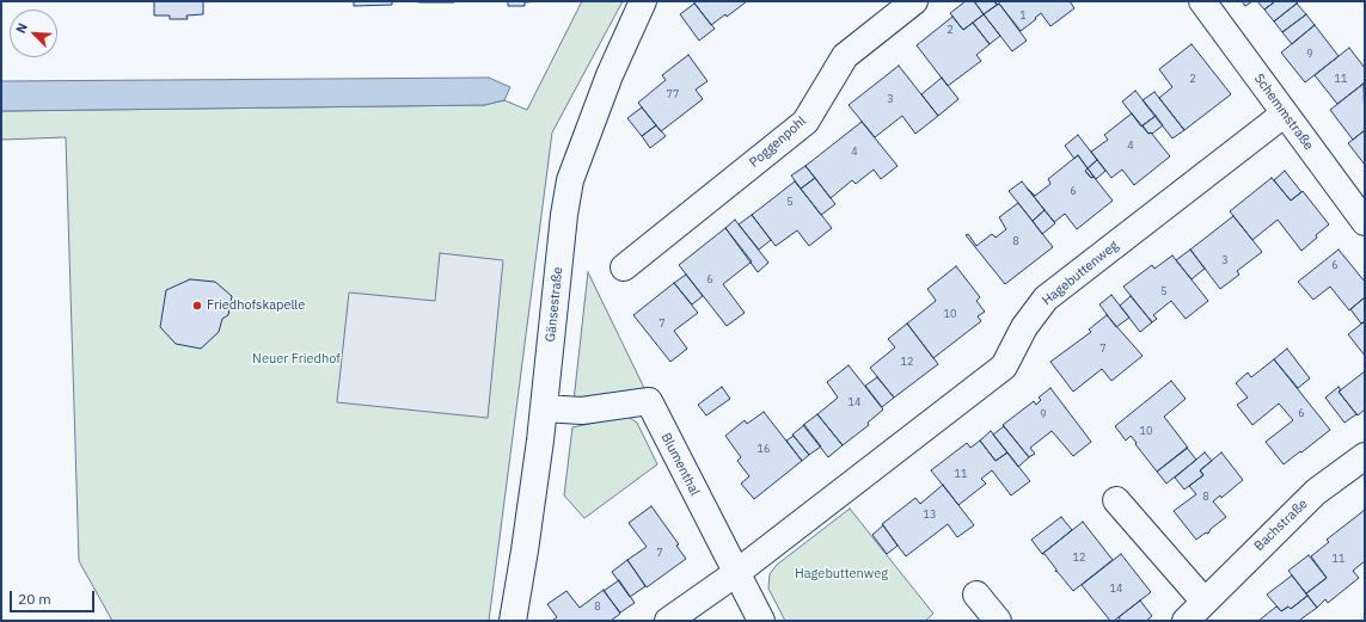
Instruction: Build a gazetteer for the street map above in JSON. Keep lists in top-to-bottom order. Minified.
{"streets":{"street":["Schemmstraße","Poggenpohl","Hagebuttenweg","Gänsestraße","Blumenthal","Bachstraße"]},"crossings":[["Schemmstraße","Hagebuttenweg"],["Hagebuttenweg","Blumenthal"],["Gänsestraße","Blumenthal"]],"parks":["Neuer Friedhof","Hagebuttenweg"],"places":["Friedhofskapelle"],"house_numbers":["1","2","9","2","11","77","3","4","4","6","5","8","3","6","6","5","10","7","7","12","14","6","9","10","16","11","8","13","7","12","11","14","8"],"scale_bar":"20 m","north":"top left"}
